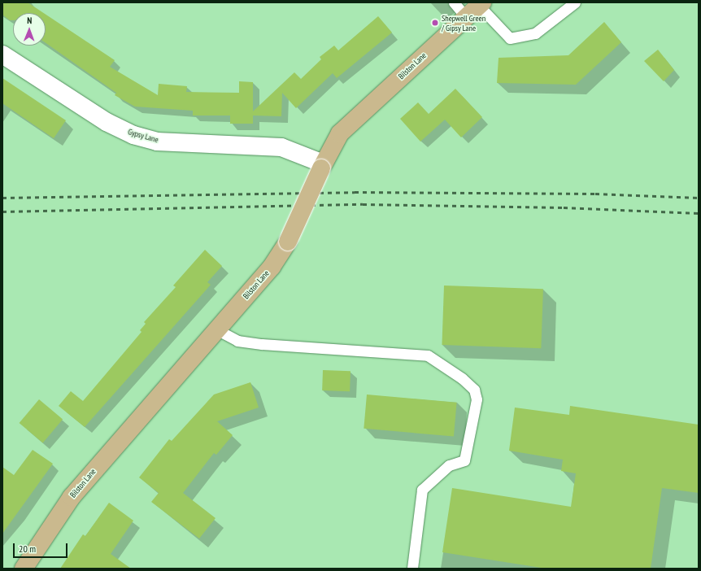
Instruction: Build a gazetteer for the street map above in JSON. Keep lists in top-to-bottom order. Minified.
{"streets":{"main road":["Bilston Lane"],"street":["Gypsy Lane"]},"crossings":[["Bilston Lane","Gypsy Lane"]],"places":["Shepwell Green / Gipsy Lane"],"scale_bar":"20 m","north":"top"}
